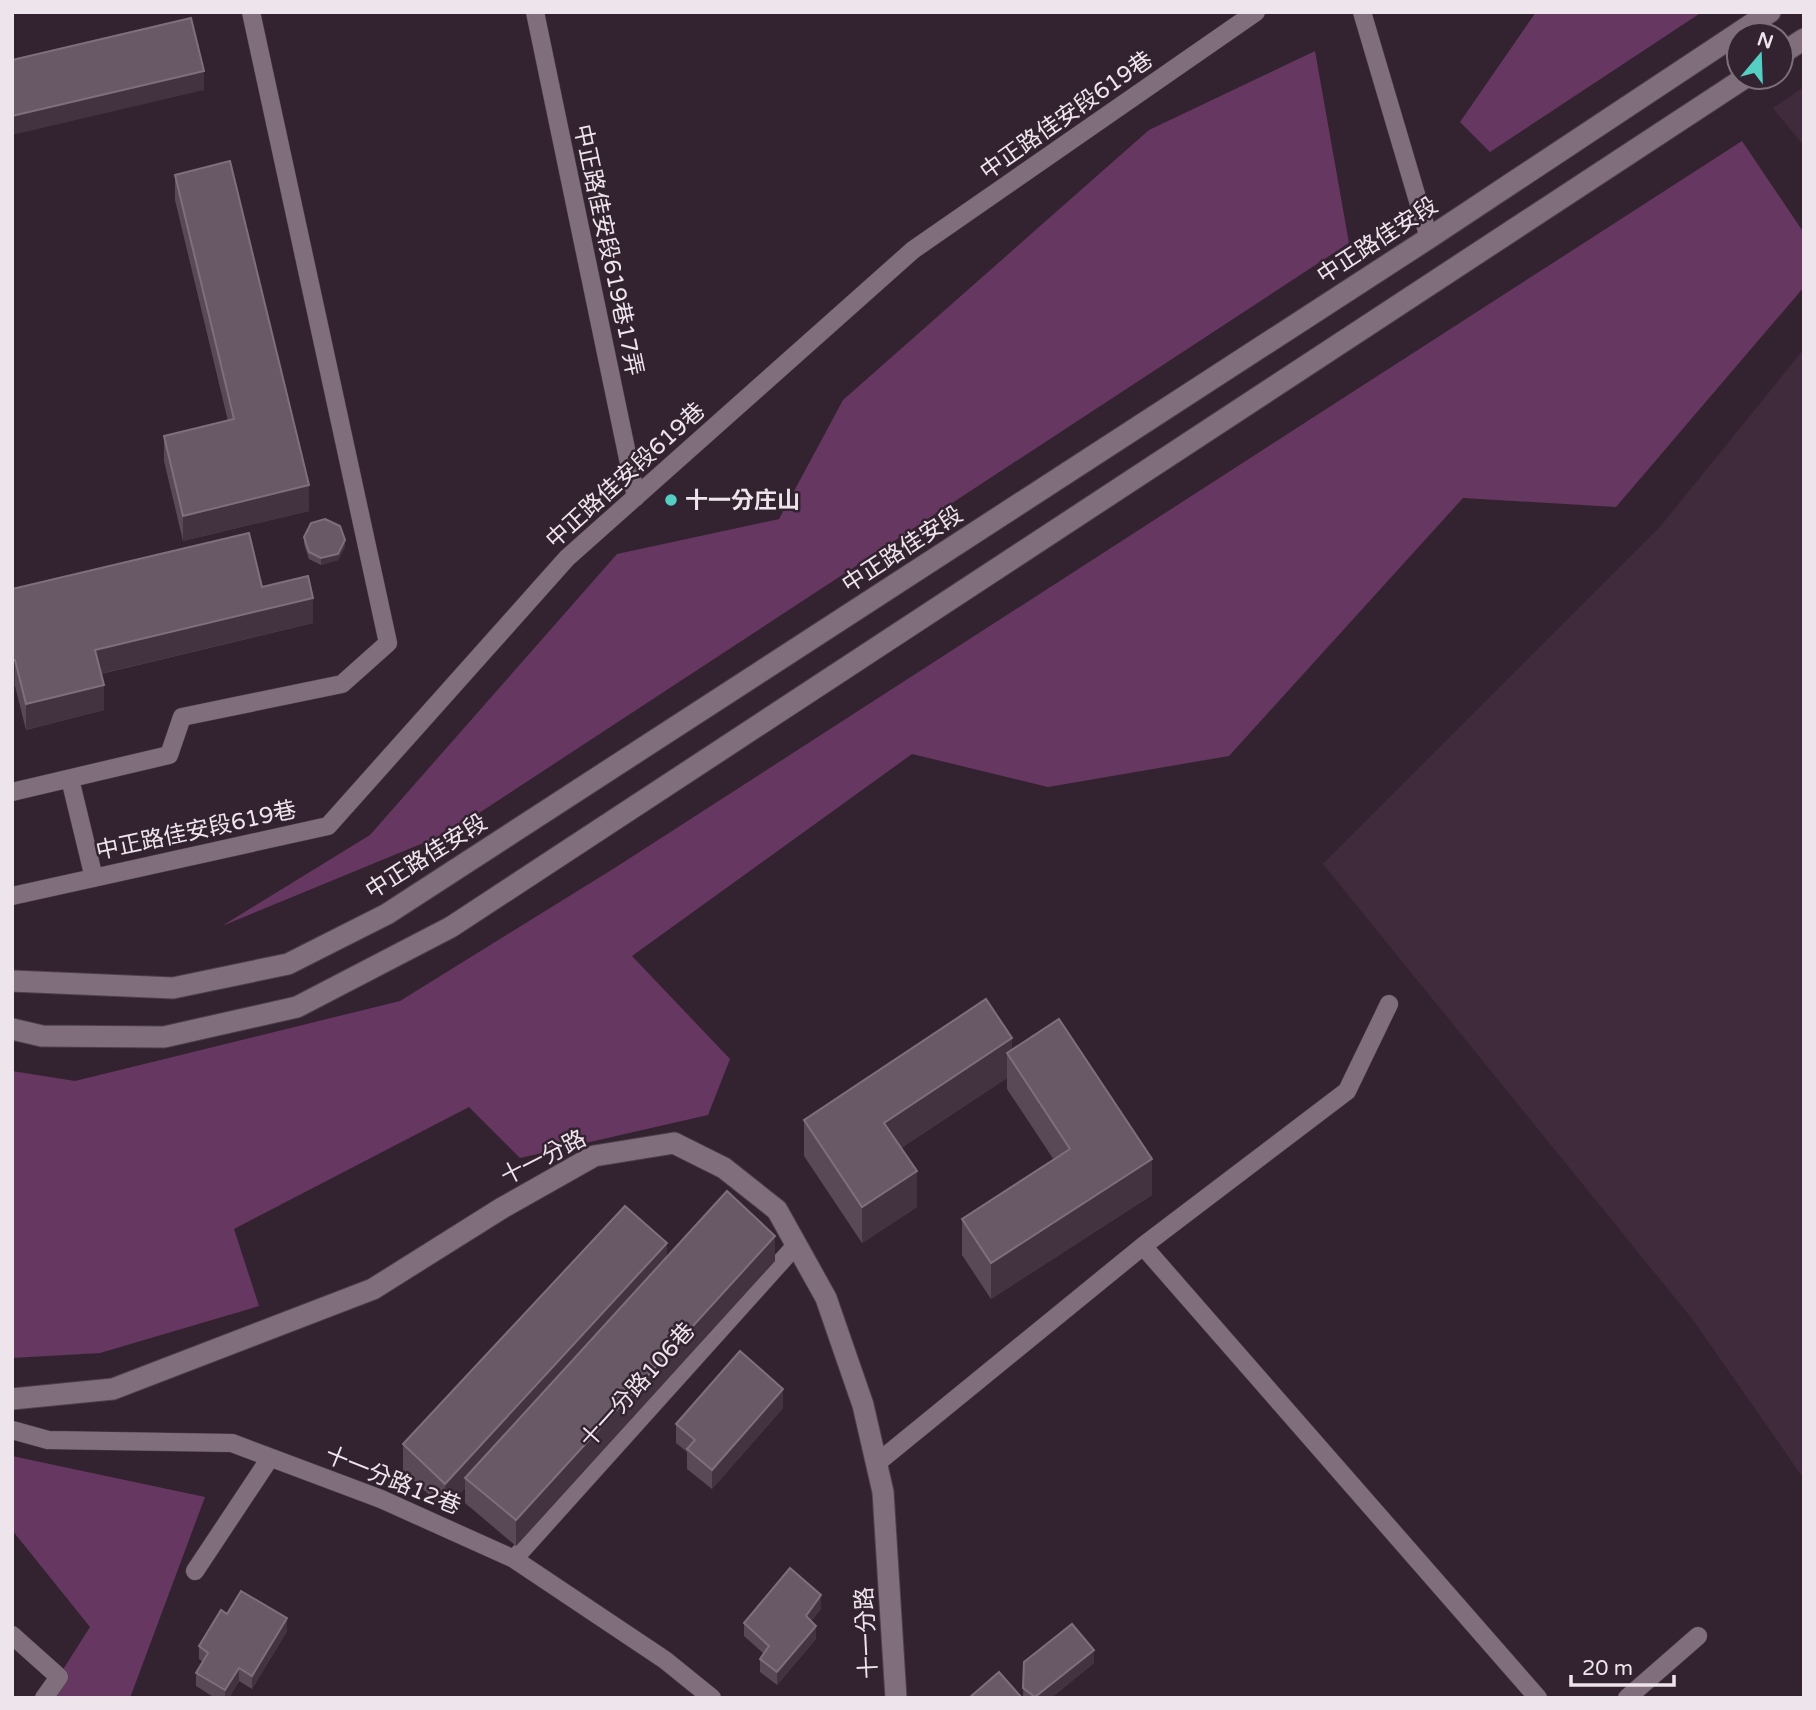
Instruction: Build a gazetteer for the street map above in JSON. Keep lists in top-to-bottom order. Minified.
{"streets":{"main road":["中正路佳安段","十一分路"],"lane":["中正路佳安段619巷","中正路佳安段619巷17弄","十一分路106巷","十一分路12巷"]},"crossings":[["中正路佳安段619巷","中正路佳安段619巷17弄"],["十一分路","十一分路106巷"],["十一分路106巷","十一分路12巷"]],"places":["十一分庄山"],"scale_bar":"20 m","north":"top"}
